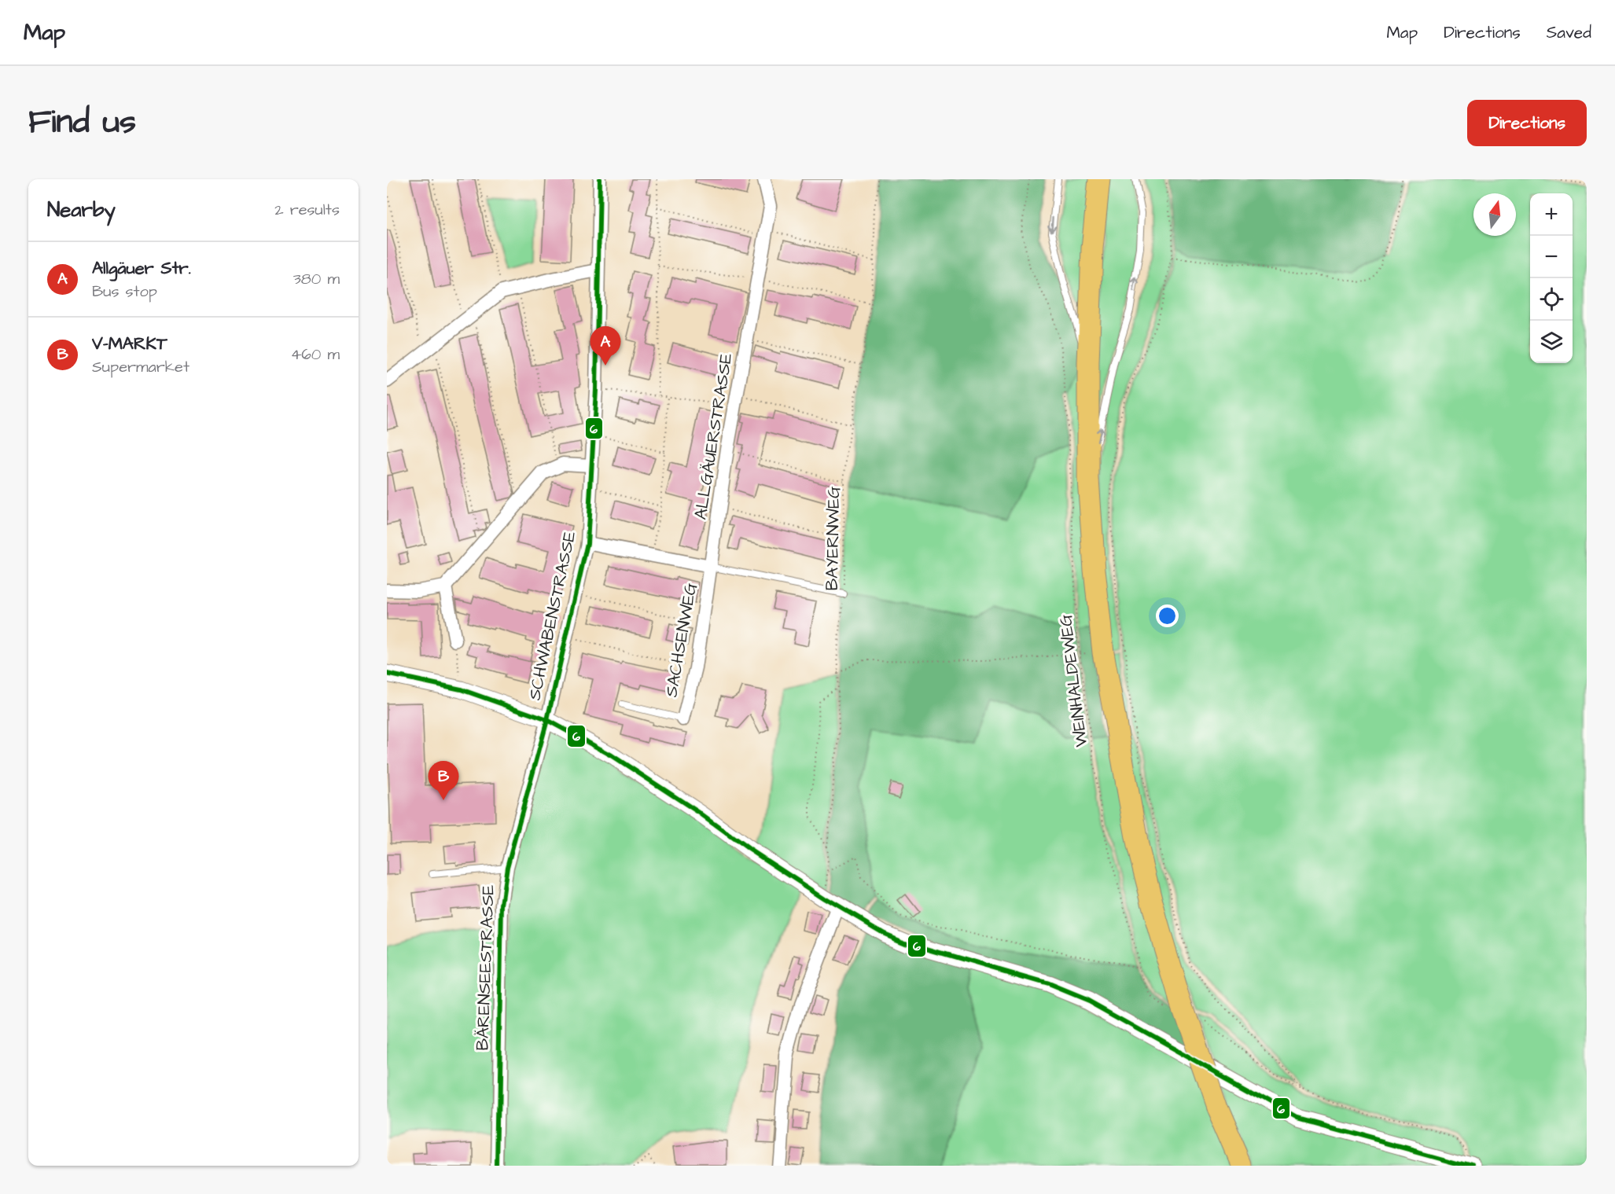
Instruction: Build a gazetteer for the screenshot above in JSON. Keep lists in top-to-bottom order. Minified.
{"streets":{"street":["ALLGÄUERSTRASSE","SCHWABENSTRASSE","SACHSENWEG","BÄRENSEESTRASSE"],"path":["BAYERNWEG","WEINHALDEWEG"]},"crossings":[["ALLGÄUERSTRASSE","SACHSENWEG"],["SCHWABENSTRASSE","BÄRENSEESTRASSE"]],"lines":["transit line 6"],"north":"top","page":{"header":"Map","nav":["Map","Directions","Saved"],"title":"Find us","buttons":"Directions","heading":["Nearby","2 results"],"map_buttons":["+","−"],"list":[{"mark":"A","name":"Allgäuer Str.","note":"Bus stop","value":"380 m"},{"mark":"B","name":"V-MARKT","note":"Supermarket","value":"460 m"}],"pins":["A","B"]}}
